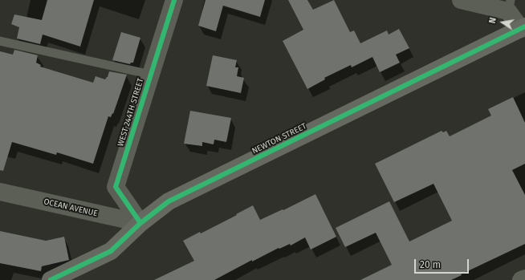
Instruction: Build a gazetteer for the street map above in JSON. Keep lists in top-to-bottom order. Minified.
{"streets":{"street":["WEST 244TH STREET","NEWTON STREET","OCEAN AVENUE"]},"crossings":[["WEST 244TH STREET","NEWTON STREET"],["WEST 244TH STREET","OCEAN AVENUE"],["NEWTON STREET","OCEAN AVENUE"]],"scale_bar":"20 m","north":"left"}
